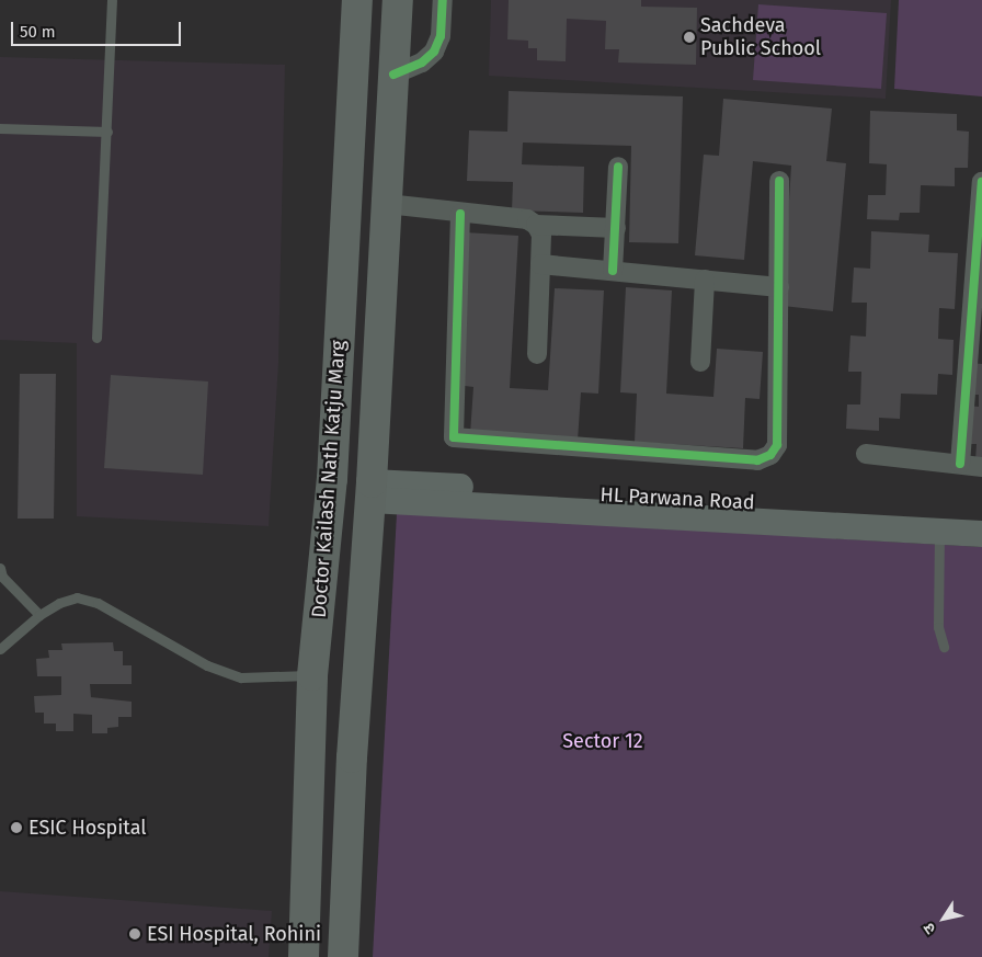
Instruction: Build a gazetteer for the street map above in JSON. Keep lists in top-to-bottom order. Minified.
{"streets":{"main road":["Doctor Kailash Nath Katju Marg"],"street":["HL Parwana Road"]},"crossings":[["Doctor Kailash Nath Katju Marg","HL Parwana Road"]],"parks":["Sector 12"],"places":["Sachdeva Public School","ESIC Hospital","ESI Hospital, Rohini"],"scale_bar":"50 m","north":"bottom left"}
